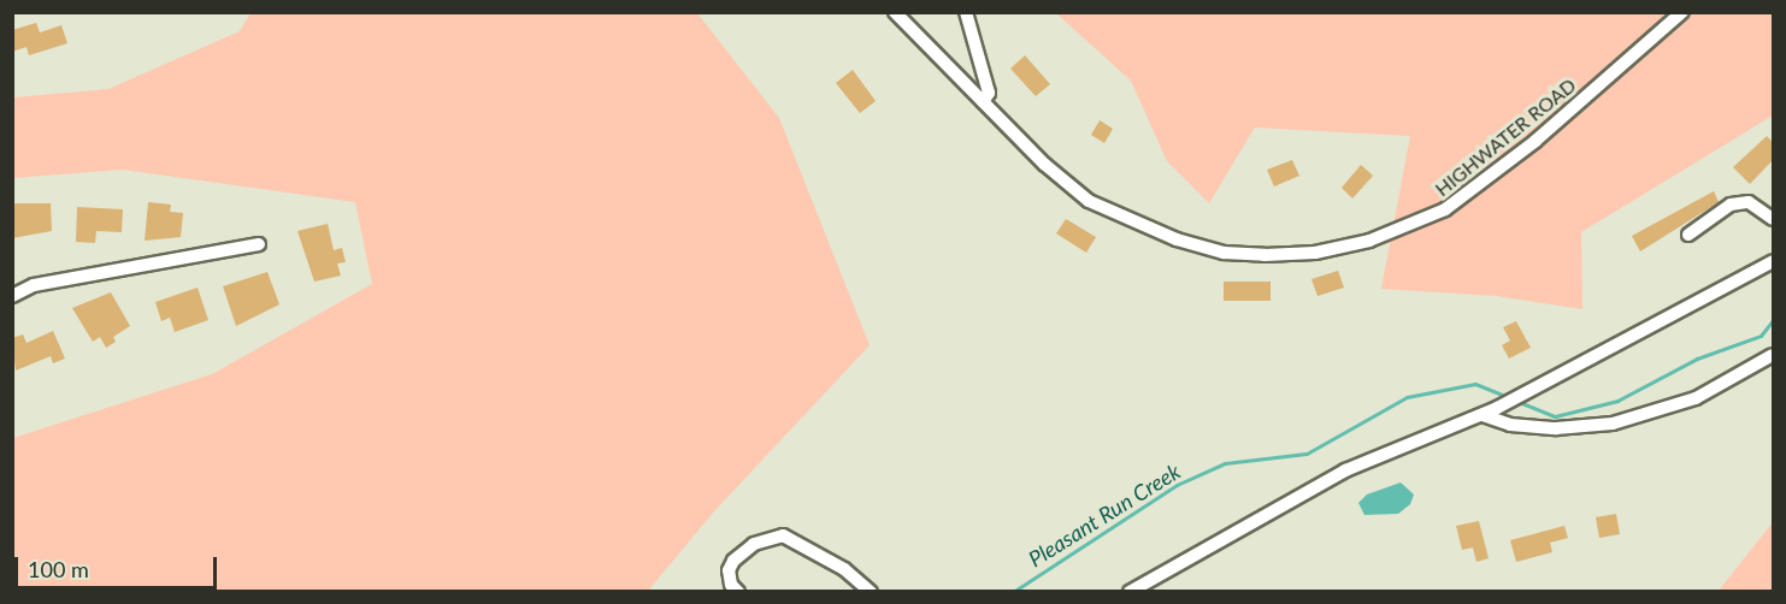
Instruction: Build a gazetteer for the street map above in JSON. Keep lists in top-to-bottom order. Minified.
{"streets":{"street":["HIGHWATER ROAD"]},"water":["Pleasant Run Creek"],"scale_bar":"100 m"}
